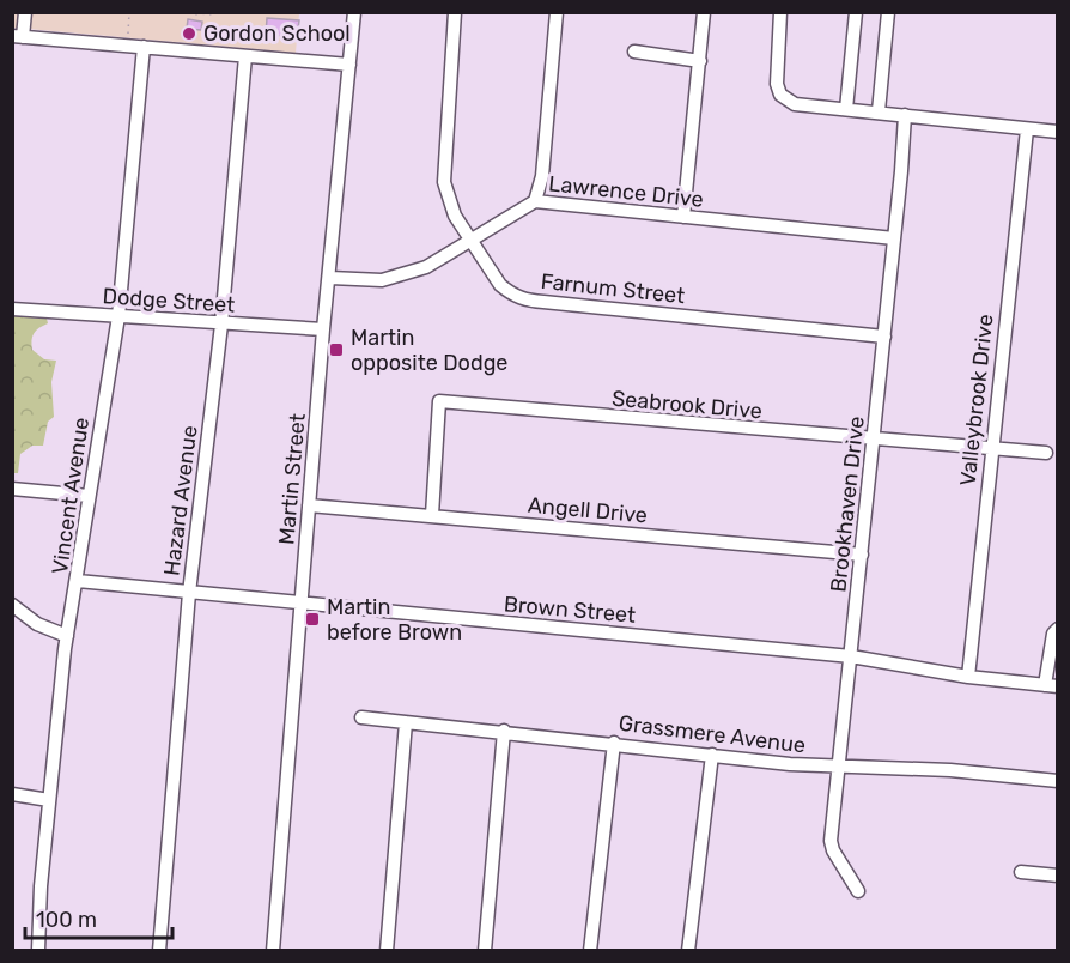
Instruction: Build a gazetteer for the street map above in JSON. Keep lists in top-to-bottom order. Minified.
{"streets":{"street":["Lawrence Drive","Farnum Street","Dodge Street","Valleybrook Drive","Seabrook Drive","Martin Street","Vincent Avenue","Hazard Avenue","Brookhaven Drive","Angell Drive","Brown Street","Grassmere Avenue"]},"crossings":[["Lawrence Drive","Farnum Street"],["Lawrence Drive","Martin Street"],["Lawrence Drive","Brookhaven Drive"],["Farnum Street","Brookhaven Drive"],["Dodge Street","Martin Street"],["Dodge Street","Vincent Avenue"],["Dodge Street","Hazard Avenue"],["Valleybrook Drive","Seabrook Drive"],["Valleybrook Drive","Brown Street"],["Seabrook Drive","Brookhaven Drive"],["Seabrook Drive","Angell Drive"],["Martin Street","Angell Drive"],["Martin Street","Brown Street"],["Vincent Avenue","Brown Street"],["Hazard Avenue","Brown Street"],["Brookhaven Drive","Angell Drive"],["Brookhaven Drive","Brown Street"],["Brookhaven Drive","Grassmere Avenue"]],"places":{"other":["Gordon School"],"transit":["Martin opposite Dodge","Martin before Brown"]},"scale_bar":"100 m"}
